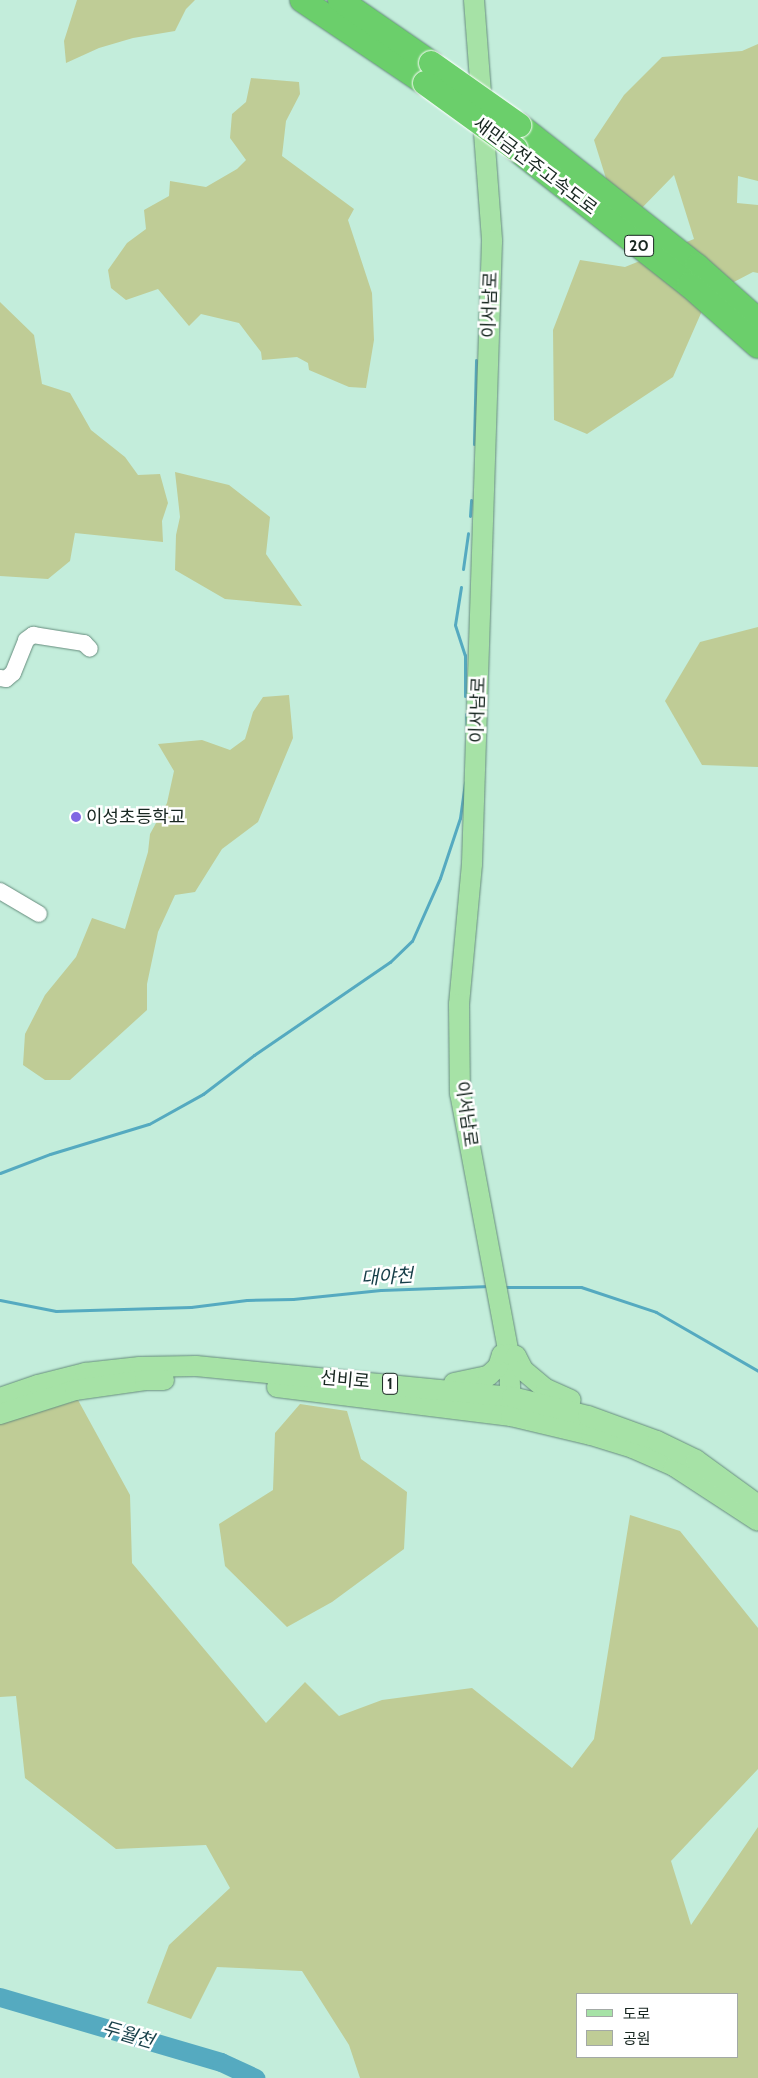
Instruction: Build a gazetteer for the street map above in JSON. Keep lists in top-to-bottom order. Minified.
{"streets":{"highway":["새만금전주고속도로","20"],"main road":["이서남로","선비로","1"]},"crossings":[["이서남로","선비로"]],"water":["대야천","두월천"],"places":["이성초등학교"],"legend":["도로","공원"]}
